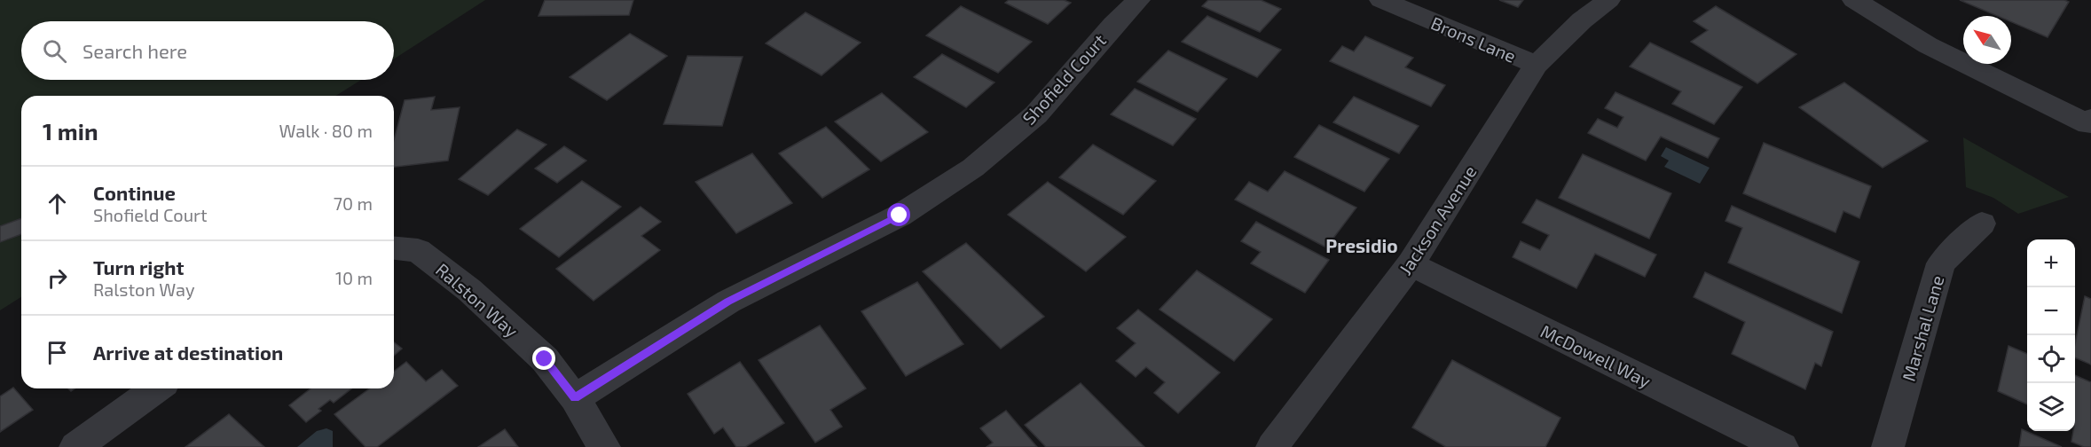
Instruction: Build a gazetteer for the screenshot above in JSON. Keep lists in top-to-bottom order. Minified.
{"streets":{"street":["Brons Lane","Shofield Court","Jackson Avenue","Ralston Way","Marshal Lane","McDowell Way"]},"crossings":[["Brons Lane","Jackson Avenue"],["Shofield Court","Ralston Way"],["Jackson Avenue","McDowell Way"]],"districts":["Presidio"],"north":"top left","page":{"search":"Search here","heading":["1 min","Walk · 80 m"],"list":[["Continue","Shofield Court","70 m"],["Turn right","Ralston Way","10 m"],"Arrive at destination"],"map_buttons":["+","−"]}}
